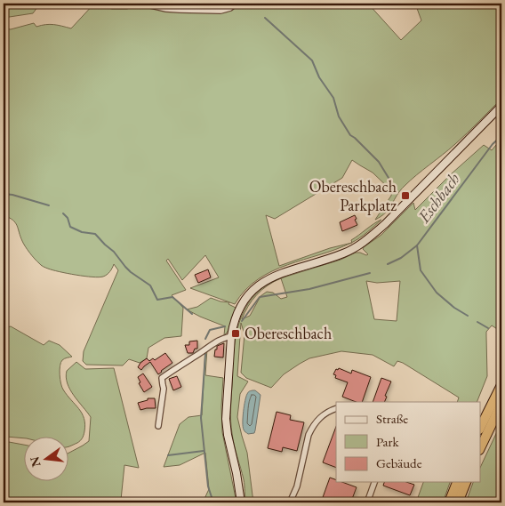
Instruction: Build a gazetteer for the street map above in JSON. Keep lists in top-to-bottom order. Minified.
{"water":["Eschbach"],"places":{"transit":["Obereschbach Parkplatz","Obereschbach"]},"legend":["Straße","Park","Gebäude"],"north":"left"}
